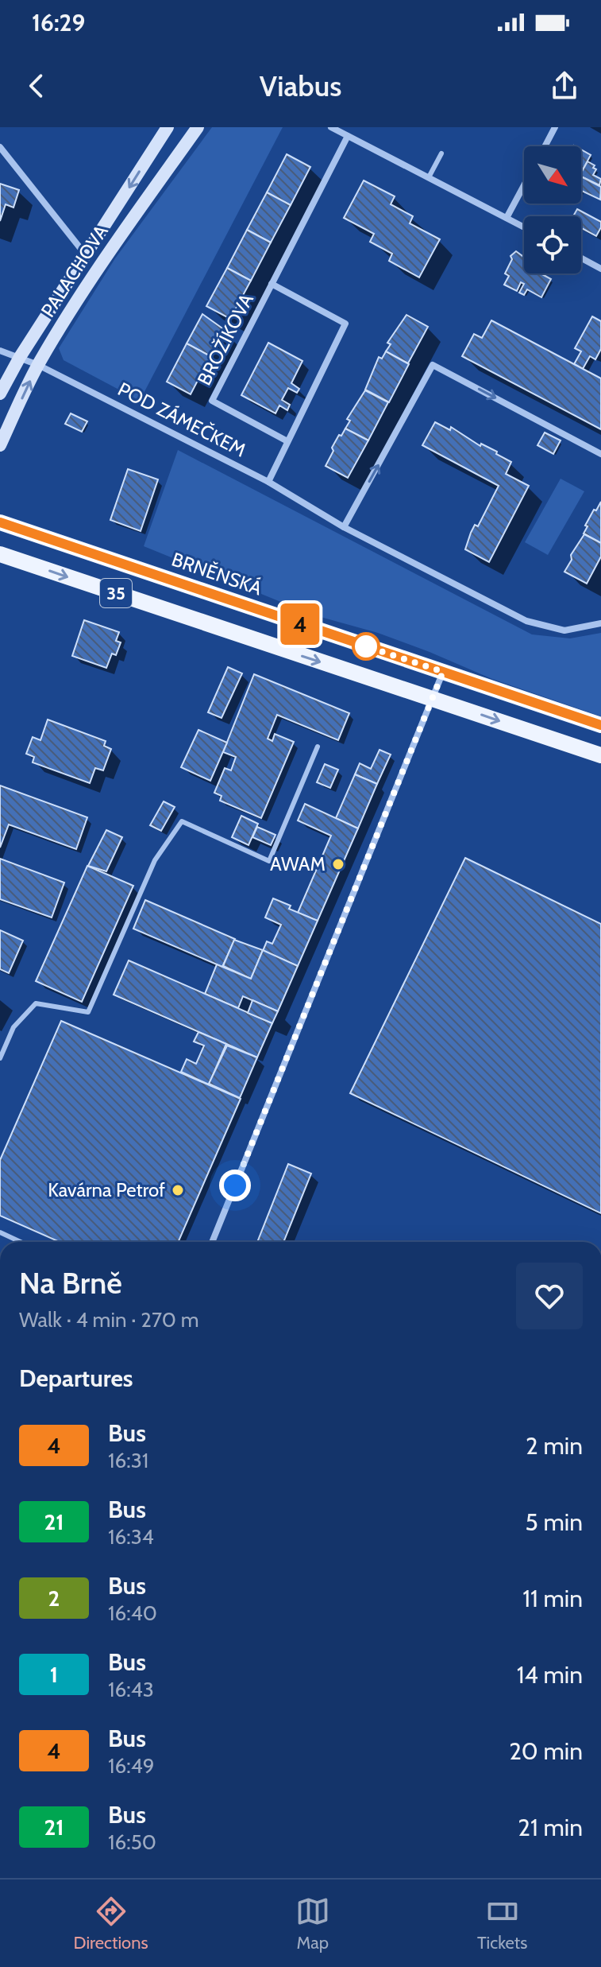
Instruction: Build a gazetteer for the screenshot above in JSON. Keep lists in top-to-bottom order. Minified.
{"streets":{"main road":["BRNĚNSKÁ","35"],"street":["PALACHOVA","BROŽÍKOVA","POD ZÁMEČKEM"]},"crossings":[["PALACHOVA","POD ZÁMEČKEM"],["BROŽÍKOVA","POD ZÁMEČKEM"]],"places":["AWAM","Kavárna Petrof"],"lines":["bus line 4"],"north":"bottom right","page":{"status":"16:29","header":"Viabus","on_map":"4","heading":[["Na Brně","Walk · 4 min · 270 m"],"Departures"],"list":[{"mark":"4","name":"Bus","note":"16:31","value":"2 min"},{"mark":"21","name":"Bus","note":"16:34","value":"5 min"},{"mark":"2","name":"Bus","note":"16:40","value":"11 min"},{"mark":"1","name":"Bus","note":"16:43","value":"14 min"},{"mark":"4","name":"Bus","note":"16:49","value":"20 min"},{"mark":"21","name":"Bus","note":"16:50","value":"21 min"}],"tabs":["Directions","Map","Tickets"]}}
